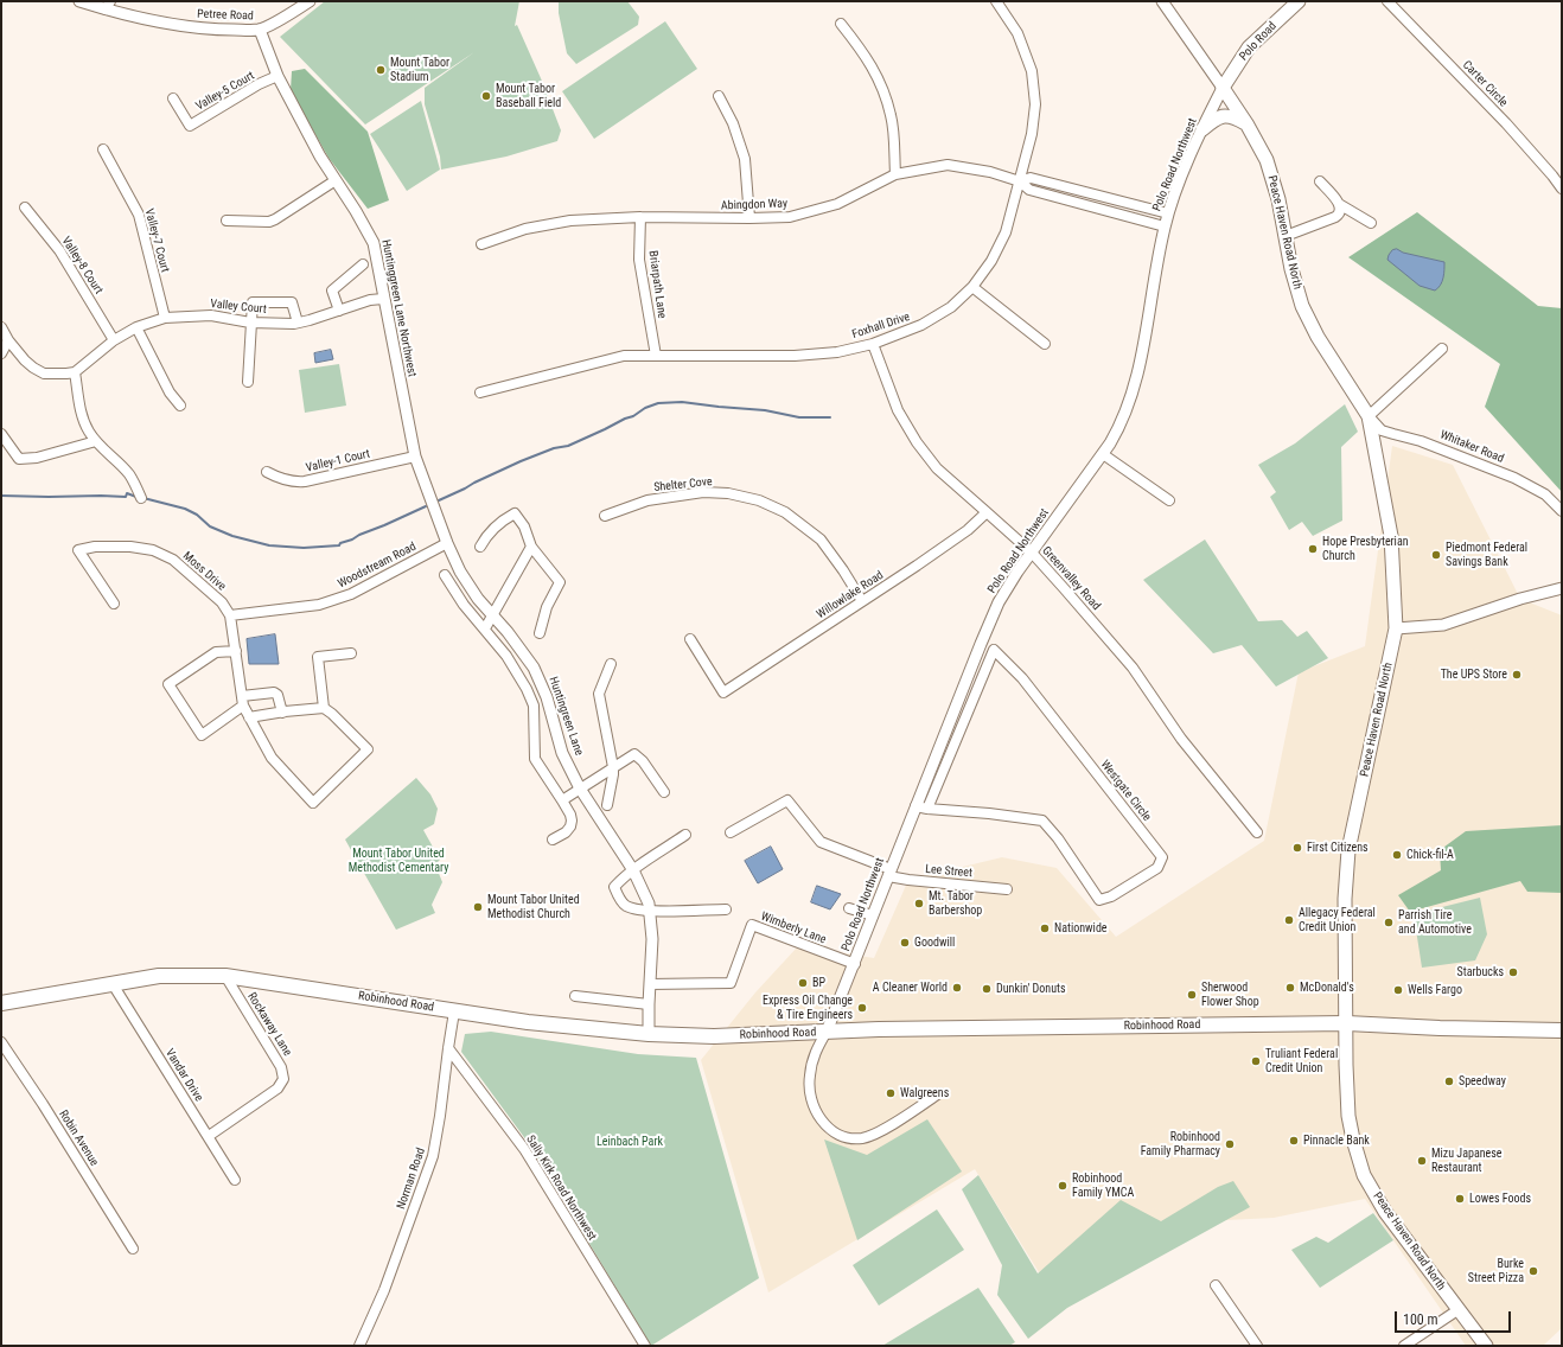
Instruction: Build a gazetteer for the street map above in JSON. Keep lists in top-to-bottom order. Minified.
{"streets":{"main road":["Polo Road","Peace Haven Road North","Robinhood Road"],"street":["Petree Road","Carter Circle","Valley-5 Court","Polo Road Northwest","Abingdon Way","Valley-7 Court","Valley-8 Court","Briarpath Lane","Valley Court","Huntinggreen Lane Northwest","Foxhall Drive","Whitaker Road","Valley-1 Court","Shelter Cove","Woodstream Road","Moss Drive","Greenvalley Road","Willowlake Road","Huntingreen Lane","Westgate Circle","Lee Street","Wimberly Lane","Rockaway Lane","Vandar Drive","Robin Avenue","Norman Road","Sally Kirk Road Northwest"]},"crossings":[["Petree Road","Huntinggreen Lane Northwest"],["Polo Road","Polo Road Northwest"],["Polo Road","Peace Haven Road North"],["Valley-5 Court","Huntinggreen Lane Northwest"],["Polo Road Northwest","Abingdon Way"],["Polo Road Northwest","Peace Haven Road North"],["Polo Road Northwest","Greenvalley Road"],["Polo Road Northwest","Westgate Circle"],["Polo Road Northwest","Lee Street"],["Polo Road Northwest","Wimberly Lane"],["Polo Road Northwest","Robinhood Road"],["Abingdon Way","Briarpath Lane"],["Abingdon Way","Foxhall Drive"],["Peace Haven Road North","Whitaker Road"],["Peace Haven Road North","Robinhood Road"],["Valley-7 Court","Valley Court"],["Valley-8 Court","Valley Court"],["Briarpath Lane","Foxhall Drive"],["Valley Court","Huntinggreen Lane Northwest"],["Huntinggreen Lane Northwest","Valley-1 Court"],["Huntinggreen Lane Northwest","Huntingreen Lane"],["Foxhall Drive","Greenvalley Road"],["Shelter Cove","Willowlake Road"],["Woodstream Road","Moss Drive"],["Woodstream Road","Huntingreen Lane"],["Greenvalley Road","Willowlake Road"],["Huntingreen Lane","Wimberly Lane"],["Huntingreen Lane","Robinhood Road"],["Robinhood Road","Rockaway Lane"],["Robinhood Road","Vandar Drive"],["Robinhood Road","Norman Road"],["Rockaway Lane","Vandar Drive"],["Norman Road","Sally Kirk Road Northwest"]],"parks":["Mount Tabor United Methodist Cementary","Leinbach Park"],"places":["Mount Tabor Stadium","Mount Tabor Baseball Field","Hope Presbyterian Church","Piedmont Federal Savings Bank","The UPS Store","First Citizens","Chick-fil-A","Mt. Tabor Barbershop","Mount Tabor United Methodist Church","Allegacy Federal Credit Union","Parrish Tire and Automotive","Nationwide","Goodwill","Starbucks","BP","A Cleaner World","McDonald's","Dunkin' Donuts","Wells Fargo","Sherwood Flower Shop","Express Oil Change & Tire Engineers","Truliant Federal Credit Union","Speedway","Walgreens","Pinnacle Bank","Robinhood Family Pharmacy","Mizu Japanese Restaurant","Robinhood Family YMCA","Lowes Foods","Burke Street Pizza"],"scale_bar":"100 m"}
